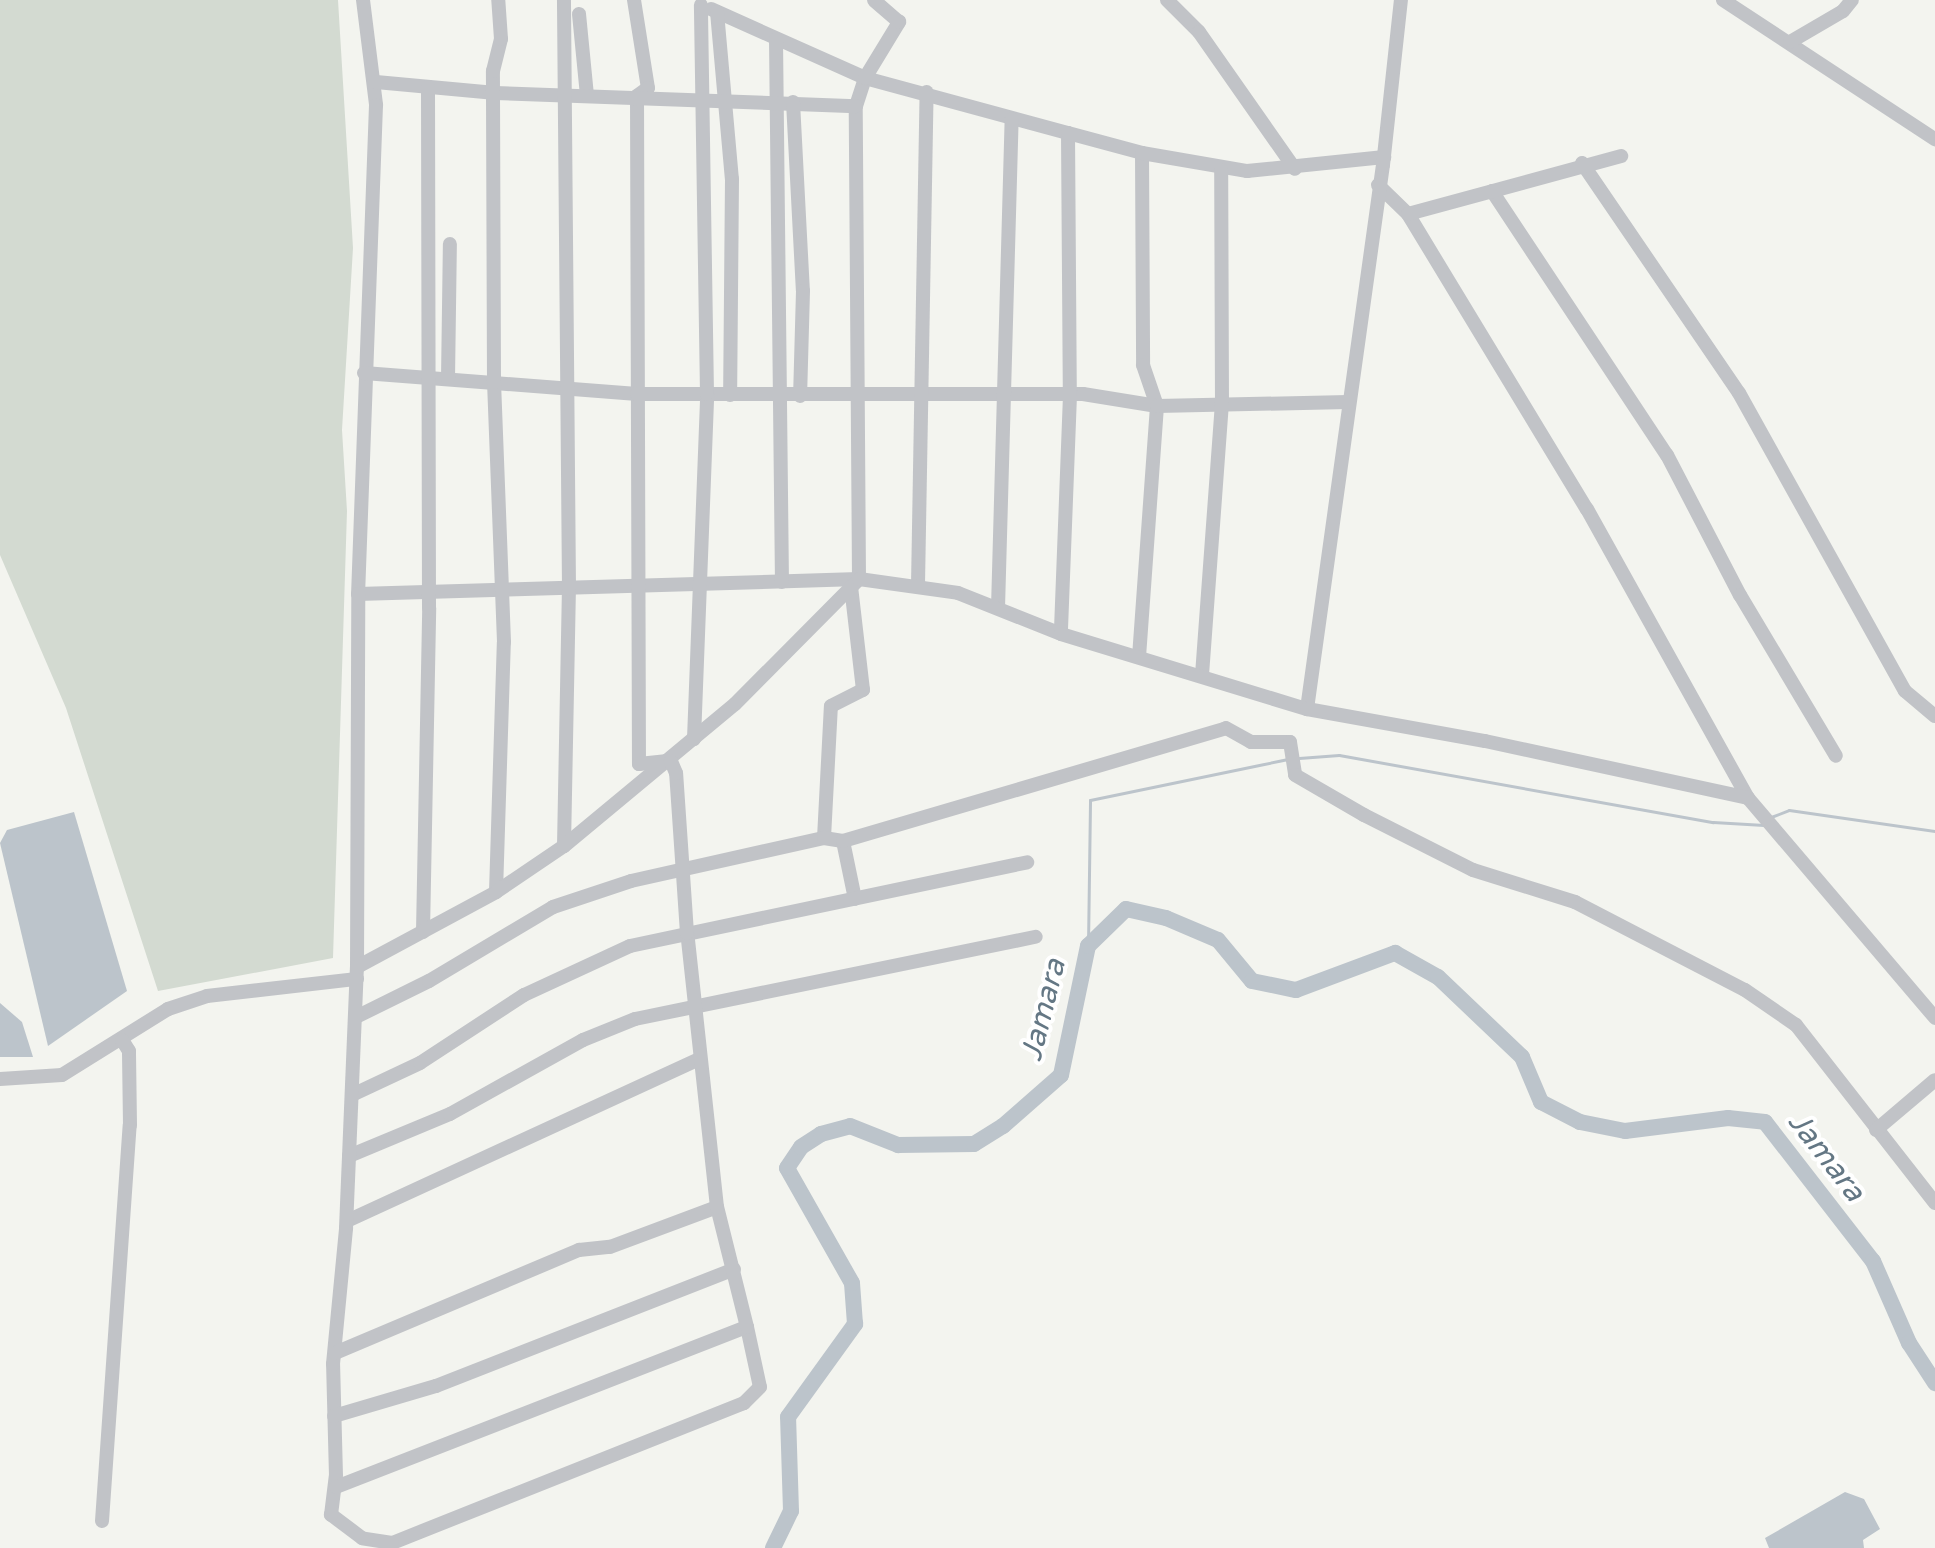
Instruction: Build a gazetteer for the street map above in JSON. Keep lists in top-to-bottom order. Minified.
{"water":["Jamara"]}
